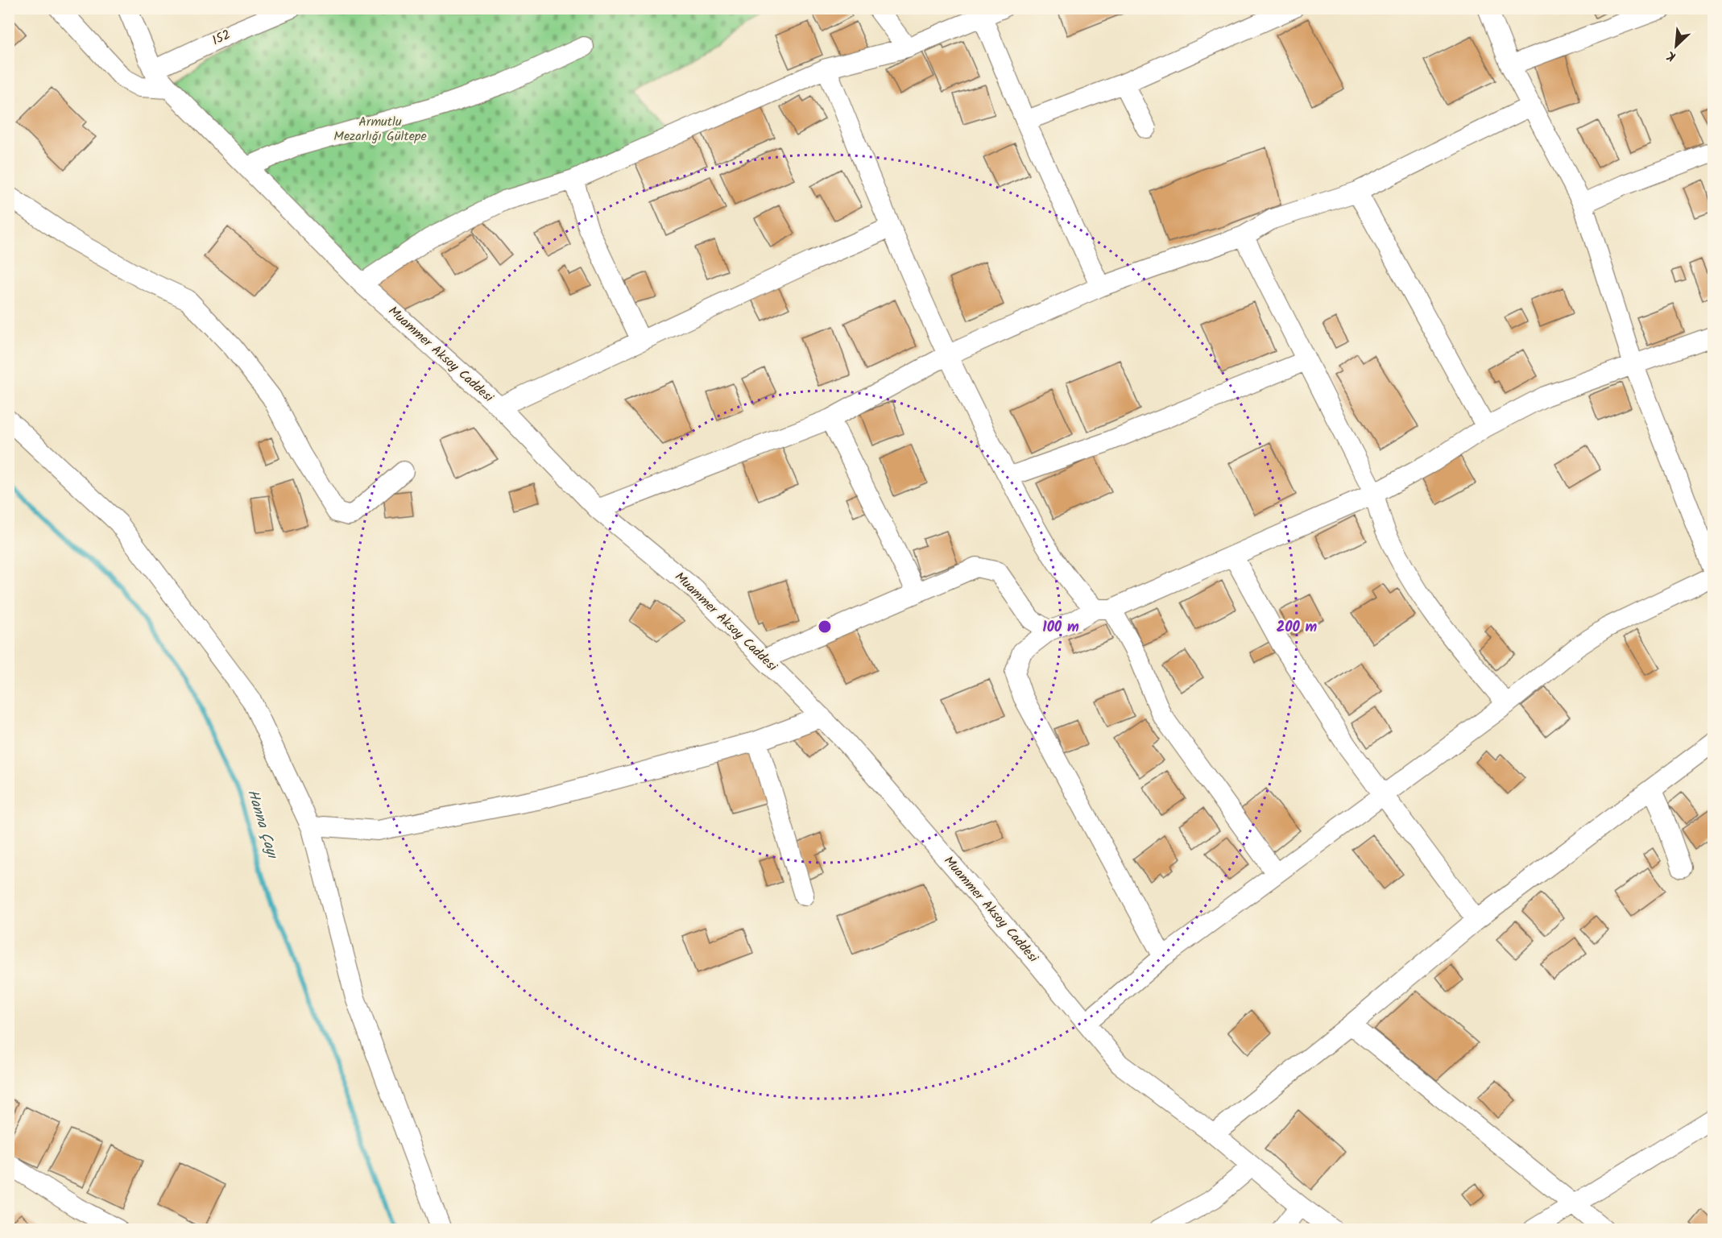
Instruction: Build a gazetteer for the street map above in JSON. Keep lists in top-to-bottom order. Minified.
{"streets":{"street":["152","Muammer Aksoy Caddesi"]},"crossings":[["152","Muammer Aksoy Caddesi"]],"water":["Hanna Çayı"],"parks":["Armutlu Mezarlığı Gültepe"],"north":"bottom left","rings":["100 m","200 m"]}
